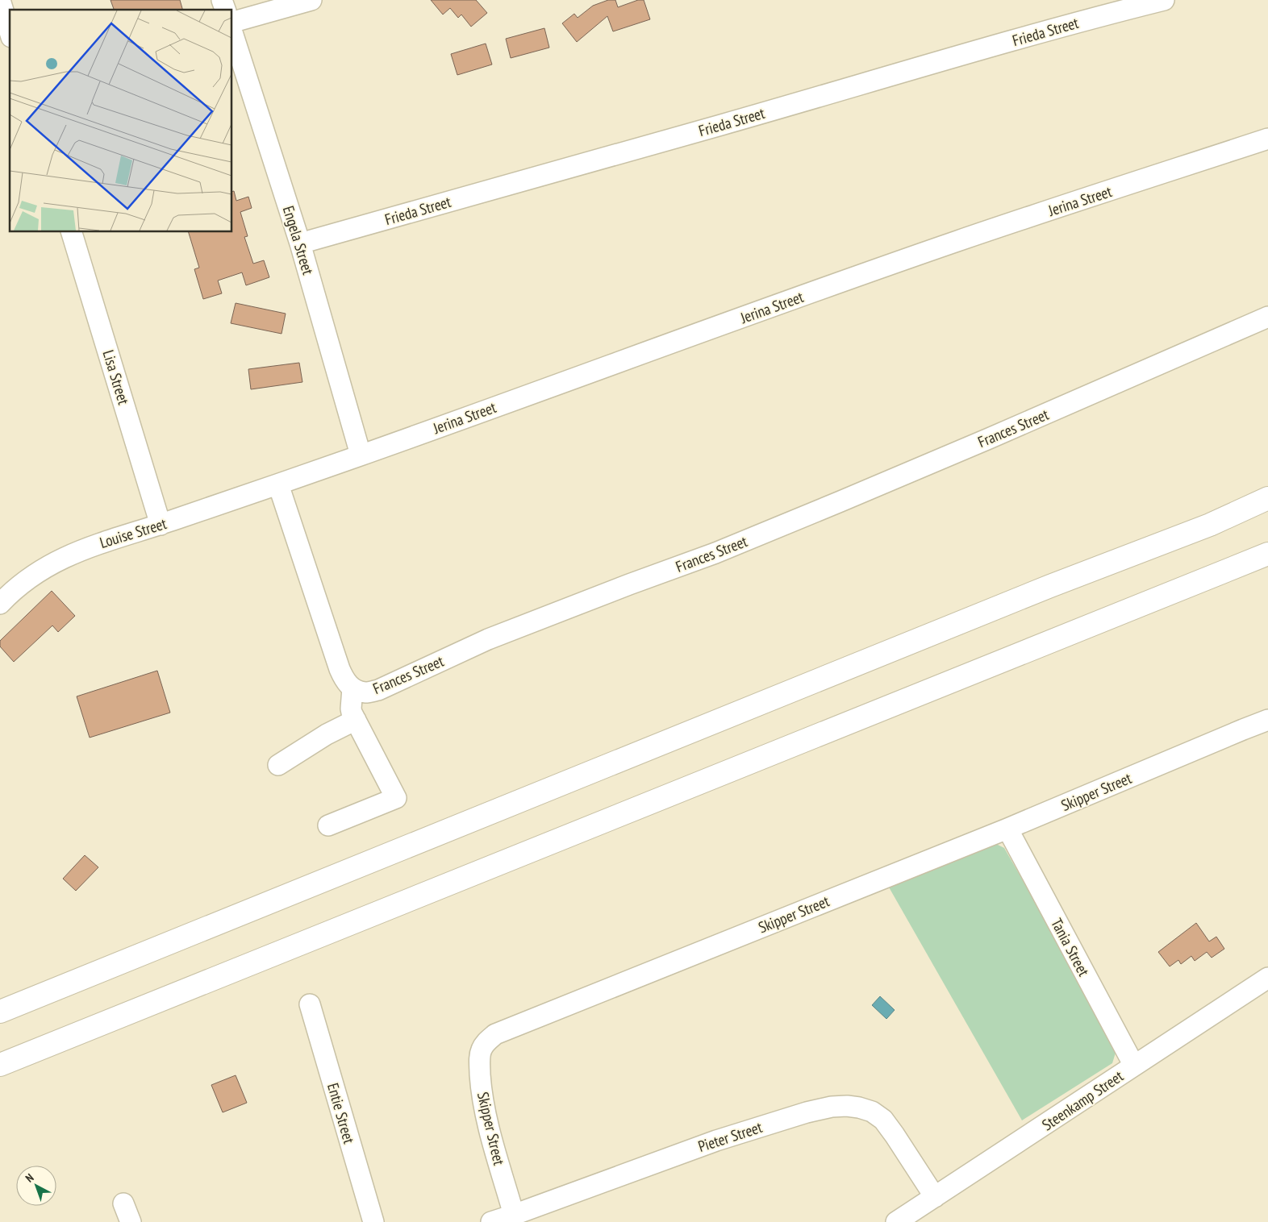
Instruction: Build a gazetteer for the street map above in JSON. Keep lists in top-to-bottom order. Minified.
{"streets":{"street":["Frieda Street","Jerina Street","Engela Street","Lisa Street","Frances Street","Louise Street","Skipper Street","Tania Street","Steenkamp Street","Entie Street","Pieter Street"]},"crossings":[["Frieda Street","Engela Street"],["Jerina Street","Engela Street"],["Jerina Street","Frances Street"],["Jerina Street","Louise Street"],["Lisa Street","Louise Street"],["Frances Street","Louise Street"],["Skipper Street","Tania Street"],["Skipper Street","Pieter Street"],["Tania Street","Steenkamp Street"],["Steenkamp Street","Pieter Street"]],"north":"top left"}
